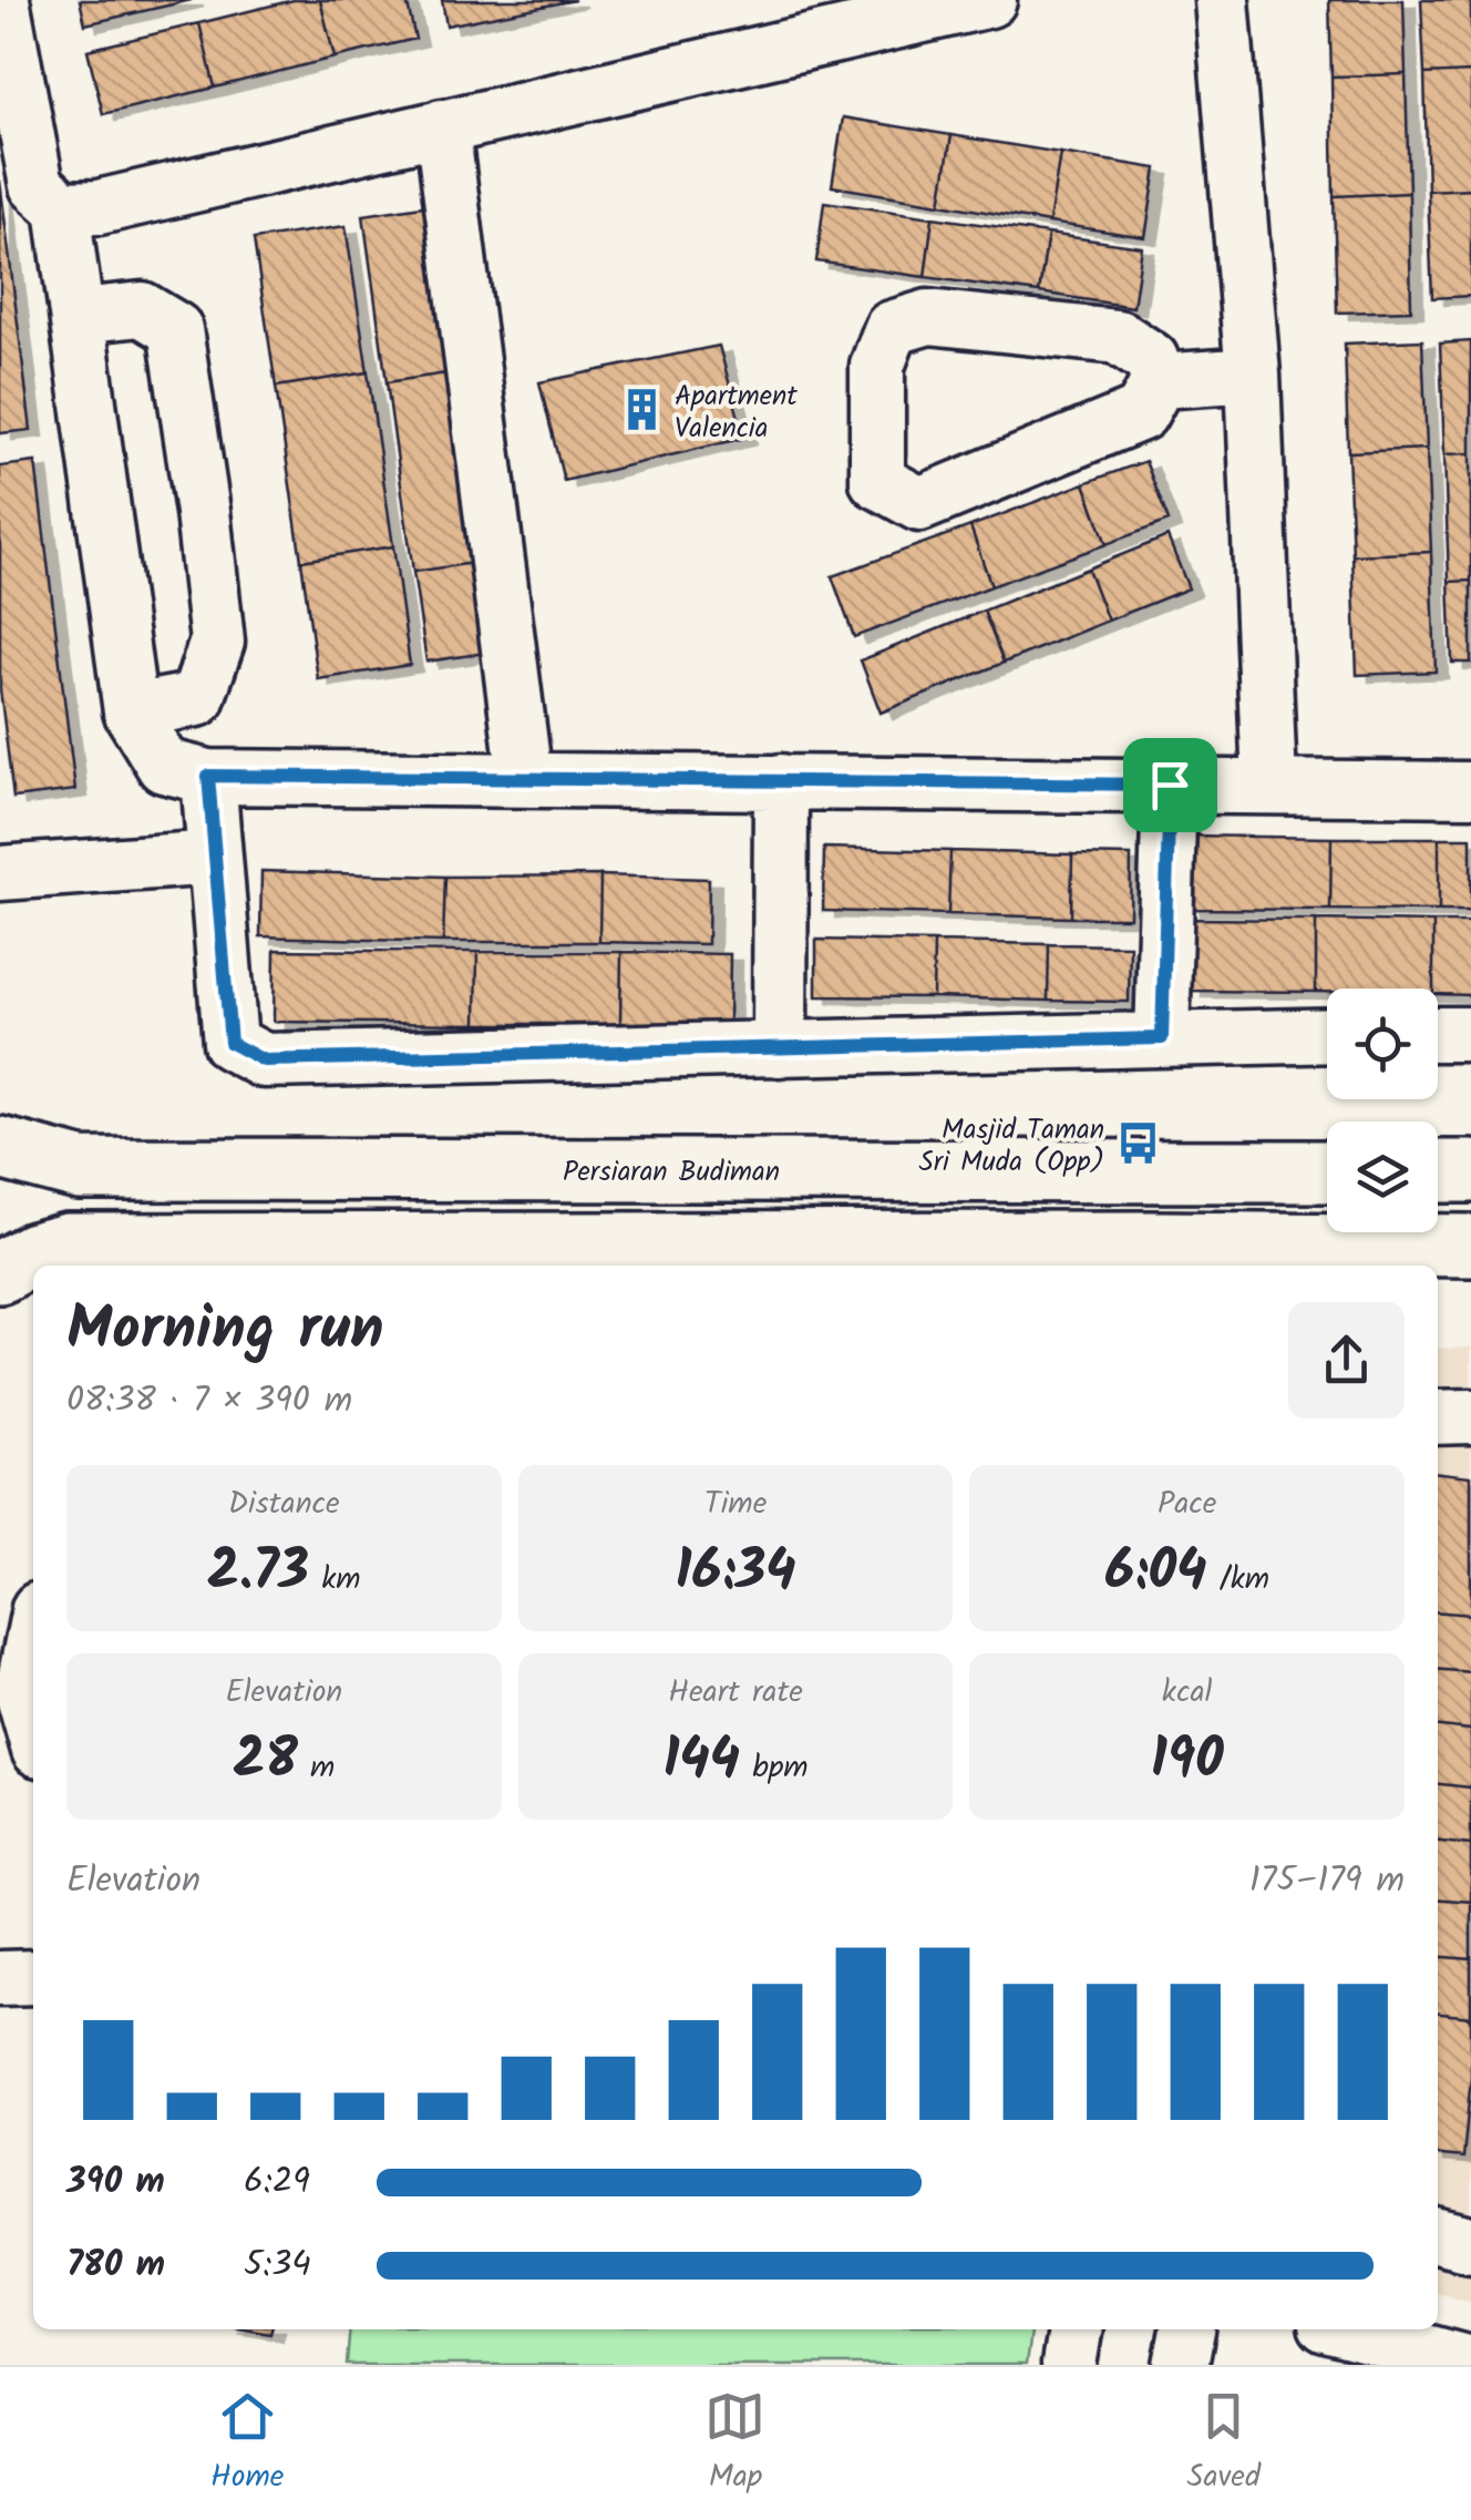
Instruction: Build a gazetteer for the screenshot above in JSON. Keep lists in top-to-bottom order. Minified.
{"streets":{"main road":["Persiaran Budiman"]},"places":{"building":["Apartment Valencia"],"bus stop":["Masjid Taman Sri Muda (Opp)"]},"page":{"heading":["Morning run","08:38 · 7 × 390 m"],"stats":[["Distance","2.73 km"],["Time","16:34"],["Pace","6:04 /km"],["Elevation","28 m"],["Heart rate","144 bpm"],["kcal","190"]],"chart":["Elevation","175–179 m"],"list":[{"name":"390 m","note":"6:29"},{"name":"780 m","note":"5:34"}],"tabs":["Home","Map","Saved"]}}
